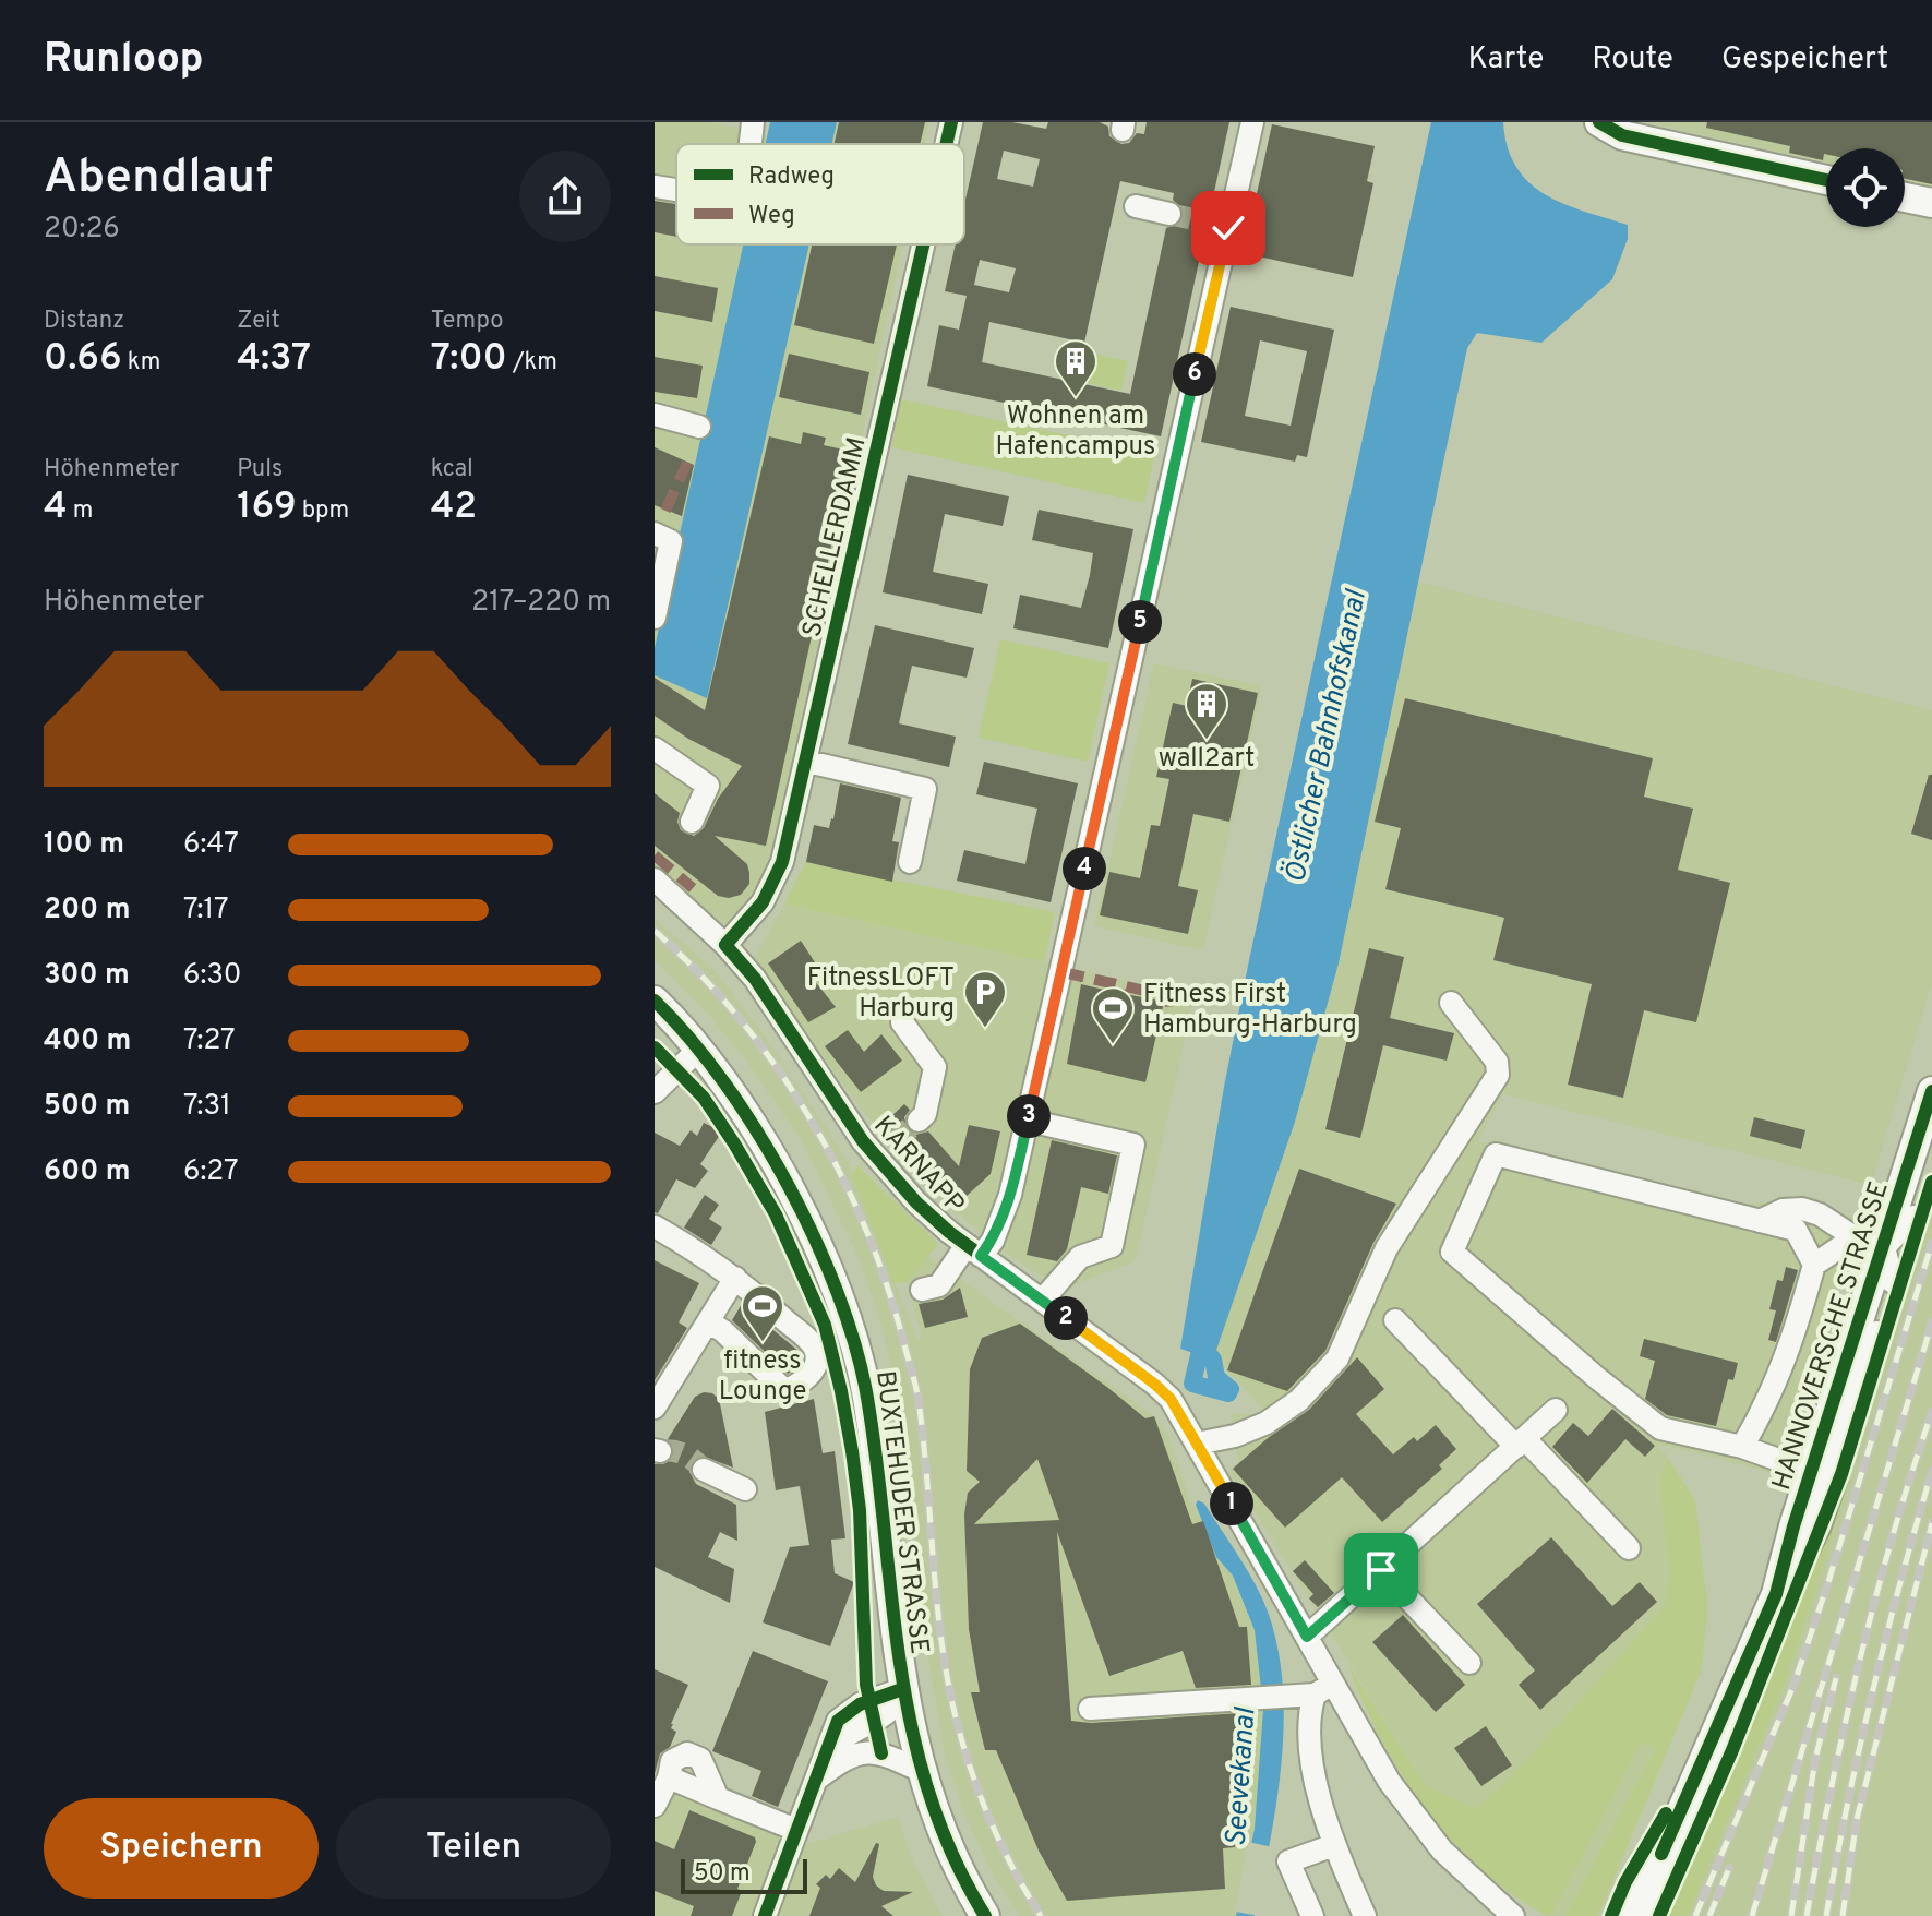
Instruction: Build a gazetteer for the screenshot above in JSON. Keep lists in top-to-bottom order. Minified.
{"streets":{"main road":["HANNOVERSCHE STRASSE","BUXTEHUDER STRASSE"],"street":["SCHELLERDAMM","KARNAPP"]},"crossings":[["SCHELLERDAMM","KARNAPP"]],"water":["Östlicher Bahnhofskanal","Seevekanal"],"places":{"building":["Wohnen am Hafencampus","wall2art"],"parking":["FitnessLOFT Harburg"],"sports":["Fitness First Hamburg-Harburg","fitness Lounge"]},"legend":["Radweg","Weg"],"scale_bar":"50 m","page":{"header":"Runloop","nav":["Karte","Route","Gespeichert"],"heading":["Abendlauf","20:26"],"stats":[["Distanz","0.66 km"],["Zeit","4:37"],["Tempo","7:00 /km"],["Höhenmeter","4 m"],["Puls","169 bpm"],["kcal","42"]],"pins":["6","5","4","3","2","1"],"chart":["Höhenmeter","217–220 m"],"list":[{"name":"100 m","note":"6:47"},{"name":"200 m","note":"7:17"},{"name":"300 m","note":"6:30"},{"name":"400 m","note":"7:27"},{"name":"500 m","note":"7:31"},{"name":"600 m","note":"6:27"}],"buttons":["Speichern","Teilen"],"scale":"50 m"}}
